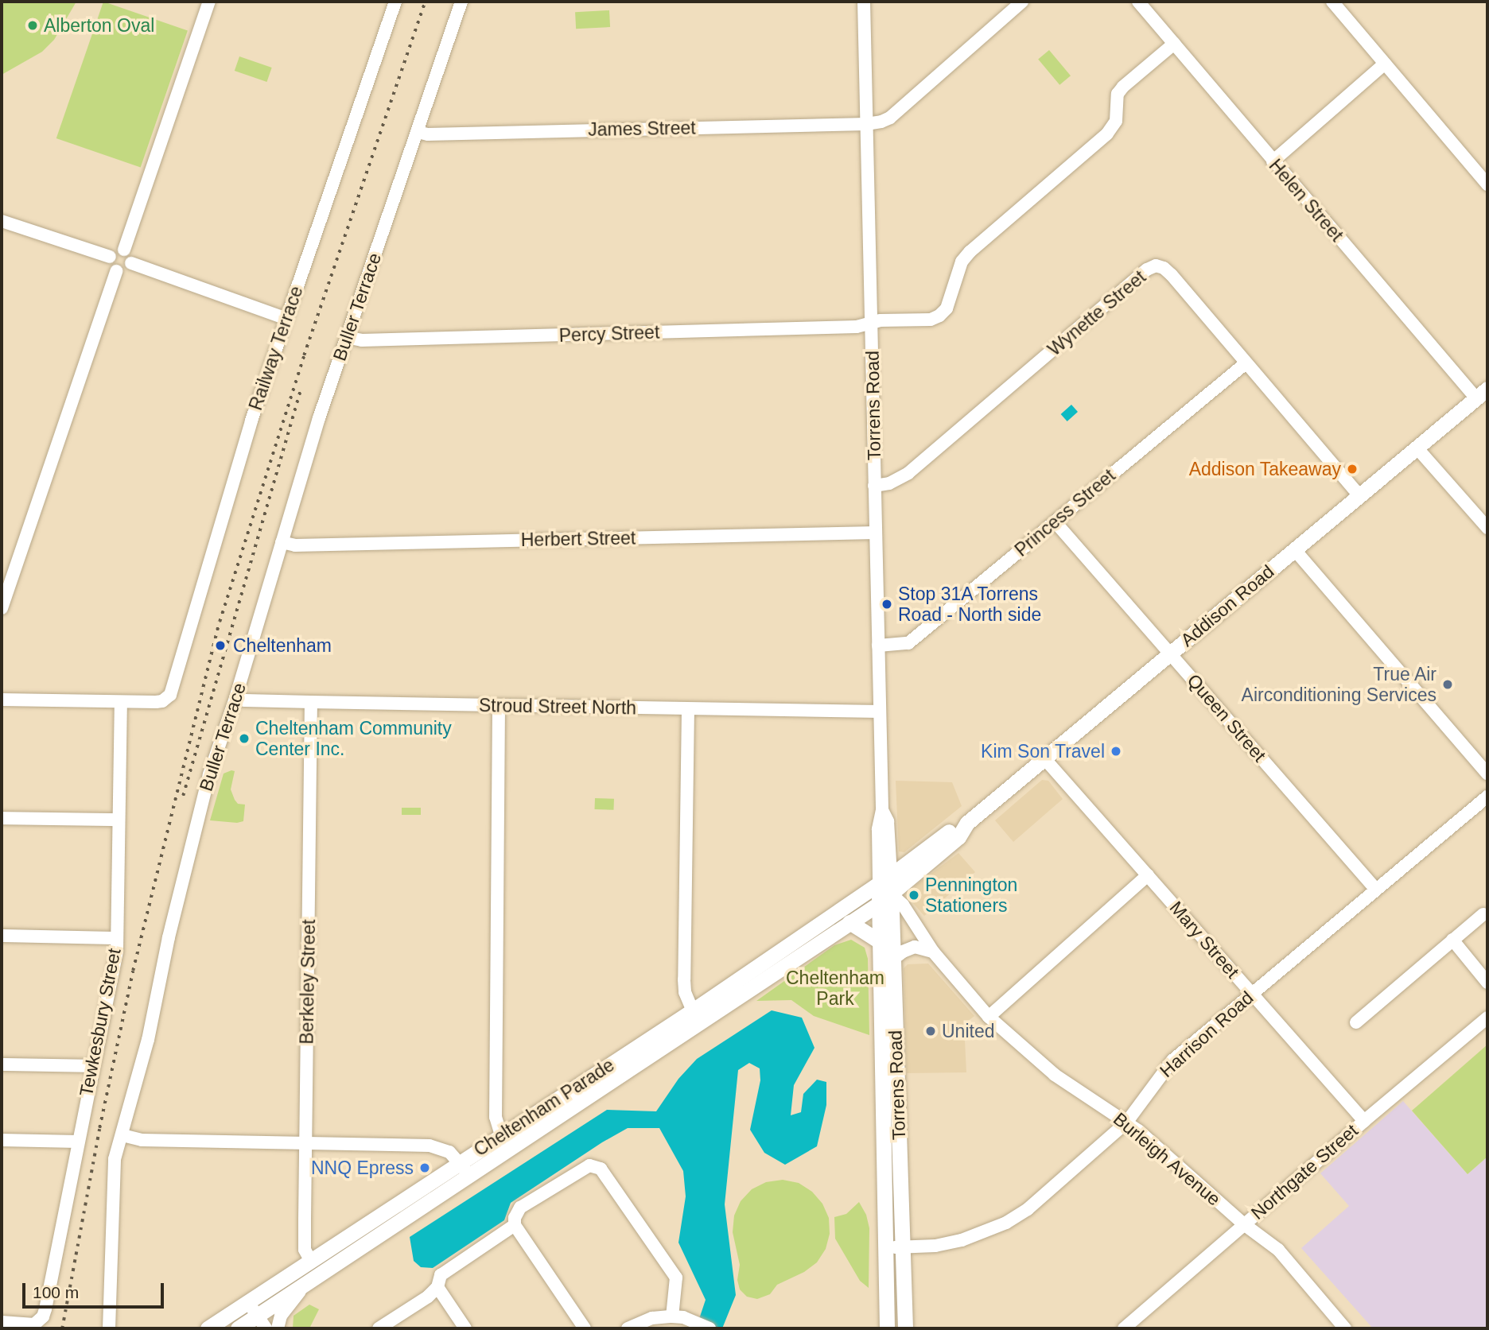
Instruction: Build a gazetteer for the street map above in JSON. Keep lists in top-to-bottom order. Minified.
{"streets":{"main road":["Torrens Road","Addison Road","Cheltenham Parade"],"street":["James Street","Helen Street","Buller Terrace","Wynette Street","Percy Street","Railway Terrace","Princess Street","Herbert Street","Stroud Street North","Queen Street","Mary Street","Berkeley Street","Tewkesbury Street","Harrison Road","Burleigh Avenue","Northgate Street"]},"crossings":[["James Street","Buller Terrace"],["James Street","Torrens Road"],["Helen Street","Percy Street"],["Helen Street","Addison Road"],["Buller Terrace","Percy Street"],["Buller Terrace","Herbert Street"],["Buller Terrace","Stroud Street North"],["Wynette Street","Torrens Road"],["Wynette Street","Princess Street"],["Wynette Street","Addison Road"],["Percy Street","Torrens Road"],["Railway Terrace","Tewkesbury Street"],["Torrens Road","Princess Street"],["Torrens Road","Herbert Street"],["Torrens Road","Addison Road"],["Torrens Road","Stroud Street North"],["Torrens Road","Harrison Road"],["Torrens Road","Cheltenham Parade"],["Torrens Road","Burleigh Avenue"],["Princess Street","Queen Street"],["Addison Road","Queen Street"],["Addison Road","Mary Street"],["Addison Road","Cheltenham Parade"],["Addison Road","Burleigh Avenue"],["Stroud Street North","Berkeley Street"],["Queen Street","Harrison Road"],["Mary Street","Harrison Road"],["Mary Street","Northgate Street"],["Berkeley Street","Cheltenham Parade"],["Harrison Road","Burleigh Avenue"],["Cheltenham Parade","Burleigh Avenue"],["Burleigh Avenue","Northgate Street"]],"parks":["Cheltenham Park"],"places":["Alberton Oval","Addison Takeaway","Stop 31A Torrens Road - North side","Cheltenham","True Air Airconditioning Services","Cheltenham Community Center Inc.","Kim Son Travel","Pennington Stationers","United","NNQ Epress"],"scale_bar":"100 m"}
